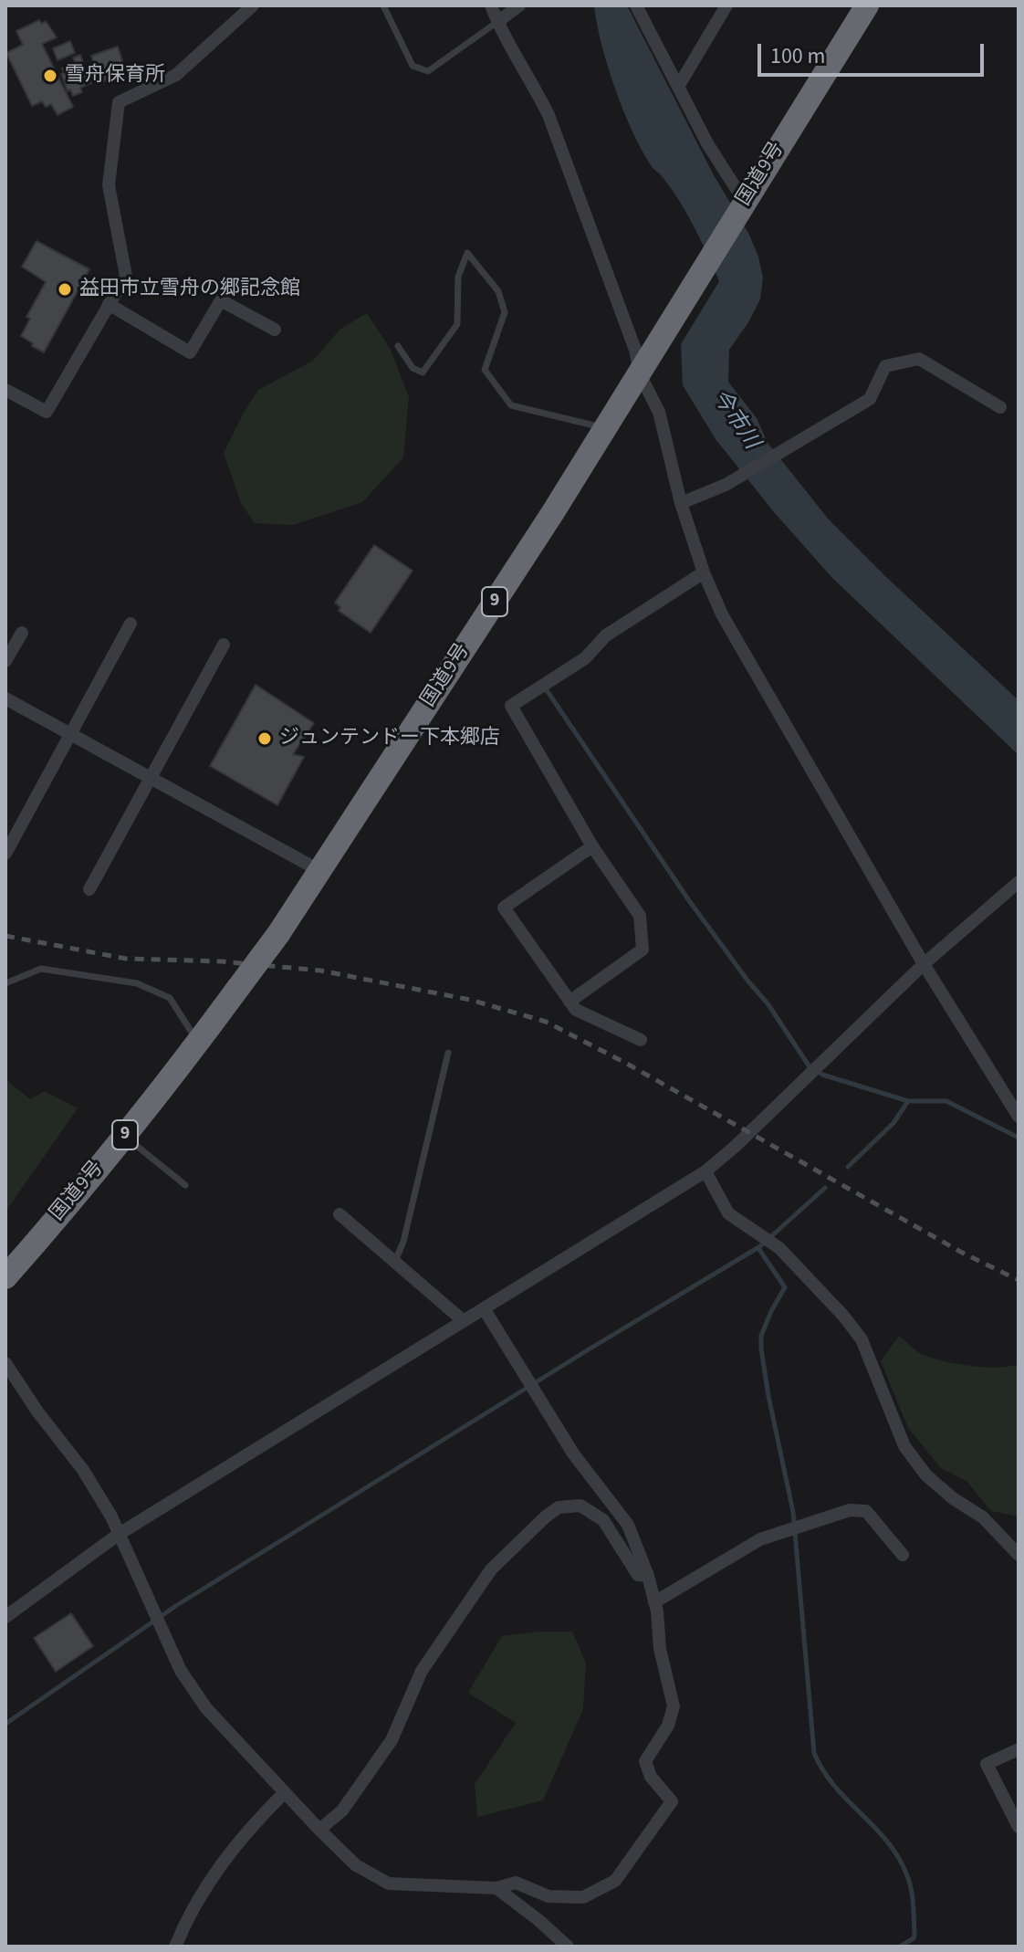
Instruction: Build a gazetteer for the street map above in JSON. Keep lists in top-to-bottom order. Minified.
{"streets":{"highway":["国道9号","9"]},"water":["今市川"],"places":["雪舟保育所","益田市立雪舟の郷記念館","ジュンテンドー下本郷店"],"scale_bar":"100 m"}
